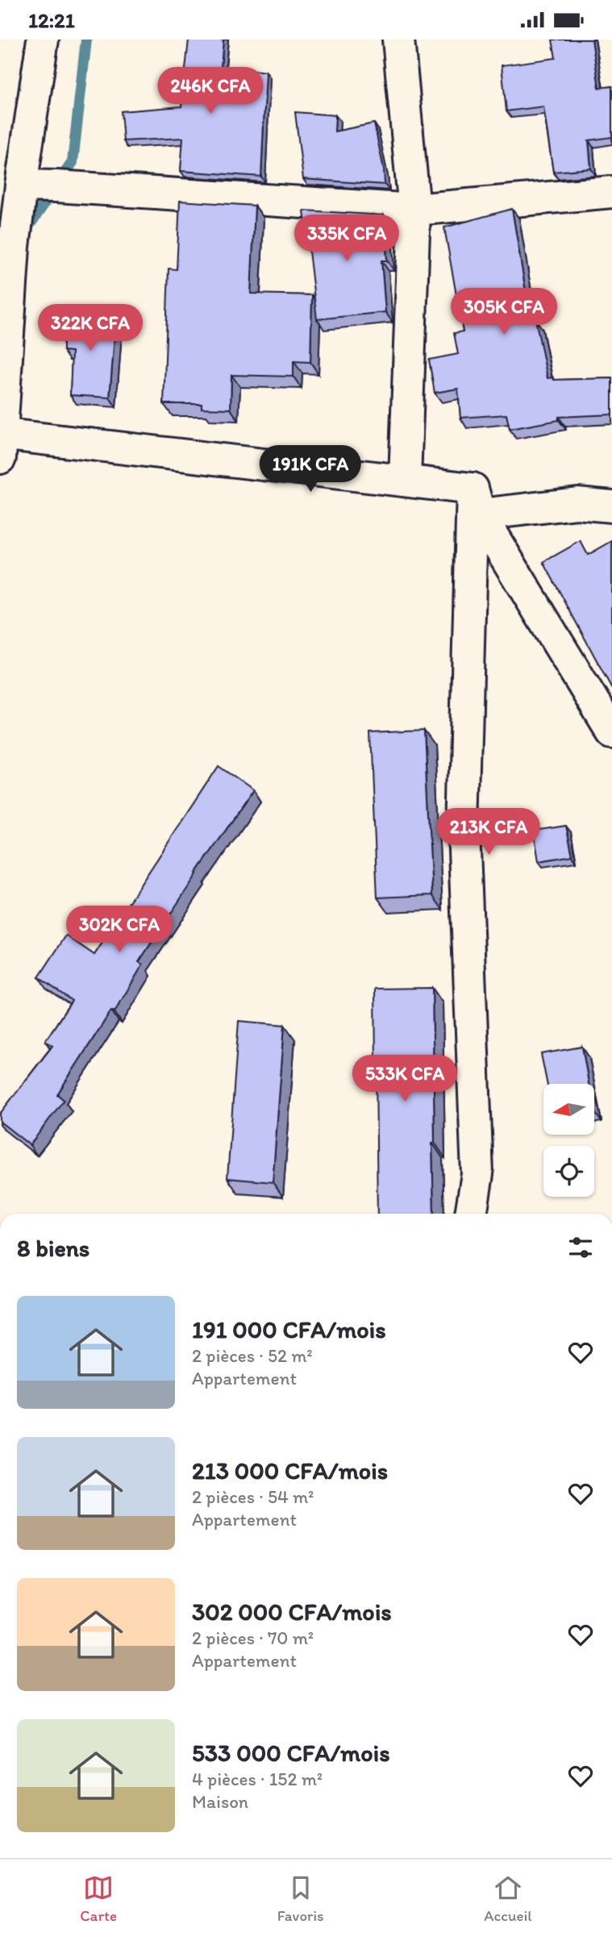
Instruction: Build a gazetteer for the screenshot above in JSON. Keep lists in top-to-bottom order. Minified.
{"north":"left","page":{"status":"12:21","price":["246K CFA","335K CFA","305K CFA","322K CFA","191K CFA","213K CFA","302K CFA","533K CFA"],"heading":"8 biens","list":[{"name":"191 000 CFA/mois","note":"2 pièces · 52 m² · Appartement"},{"name":"213 000 CFA/mois","note":"2 pièces · 54 m² · Appartement"},{"name":"302 000 CFA/mois","note":"2 pièces · 70 m² · Appartement"},{"name":"533 000 CFA/mois","note":"4 pièces · 152 m² · Maison"}],"tabs":["Carte","Favoris","Accueil"]}}
